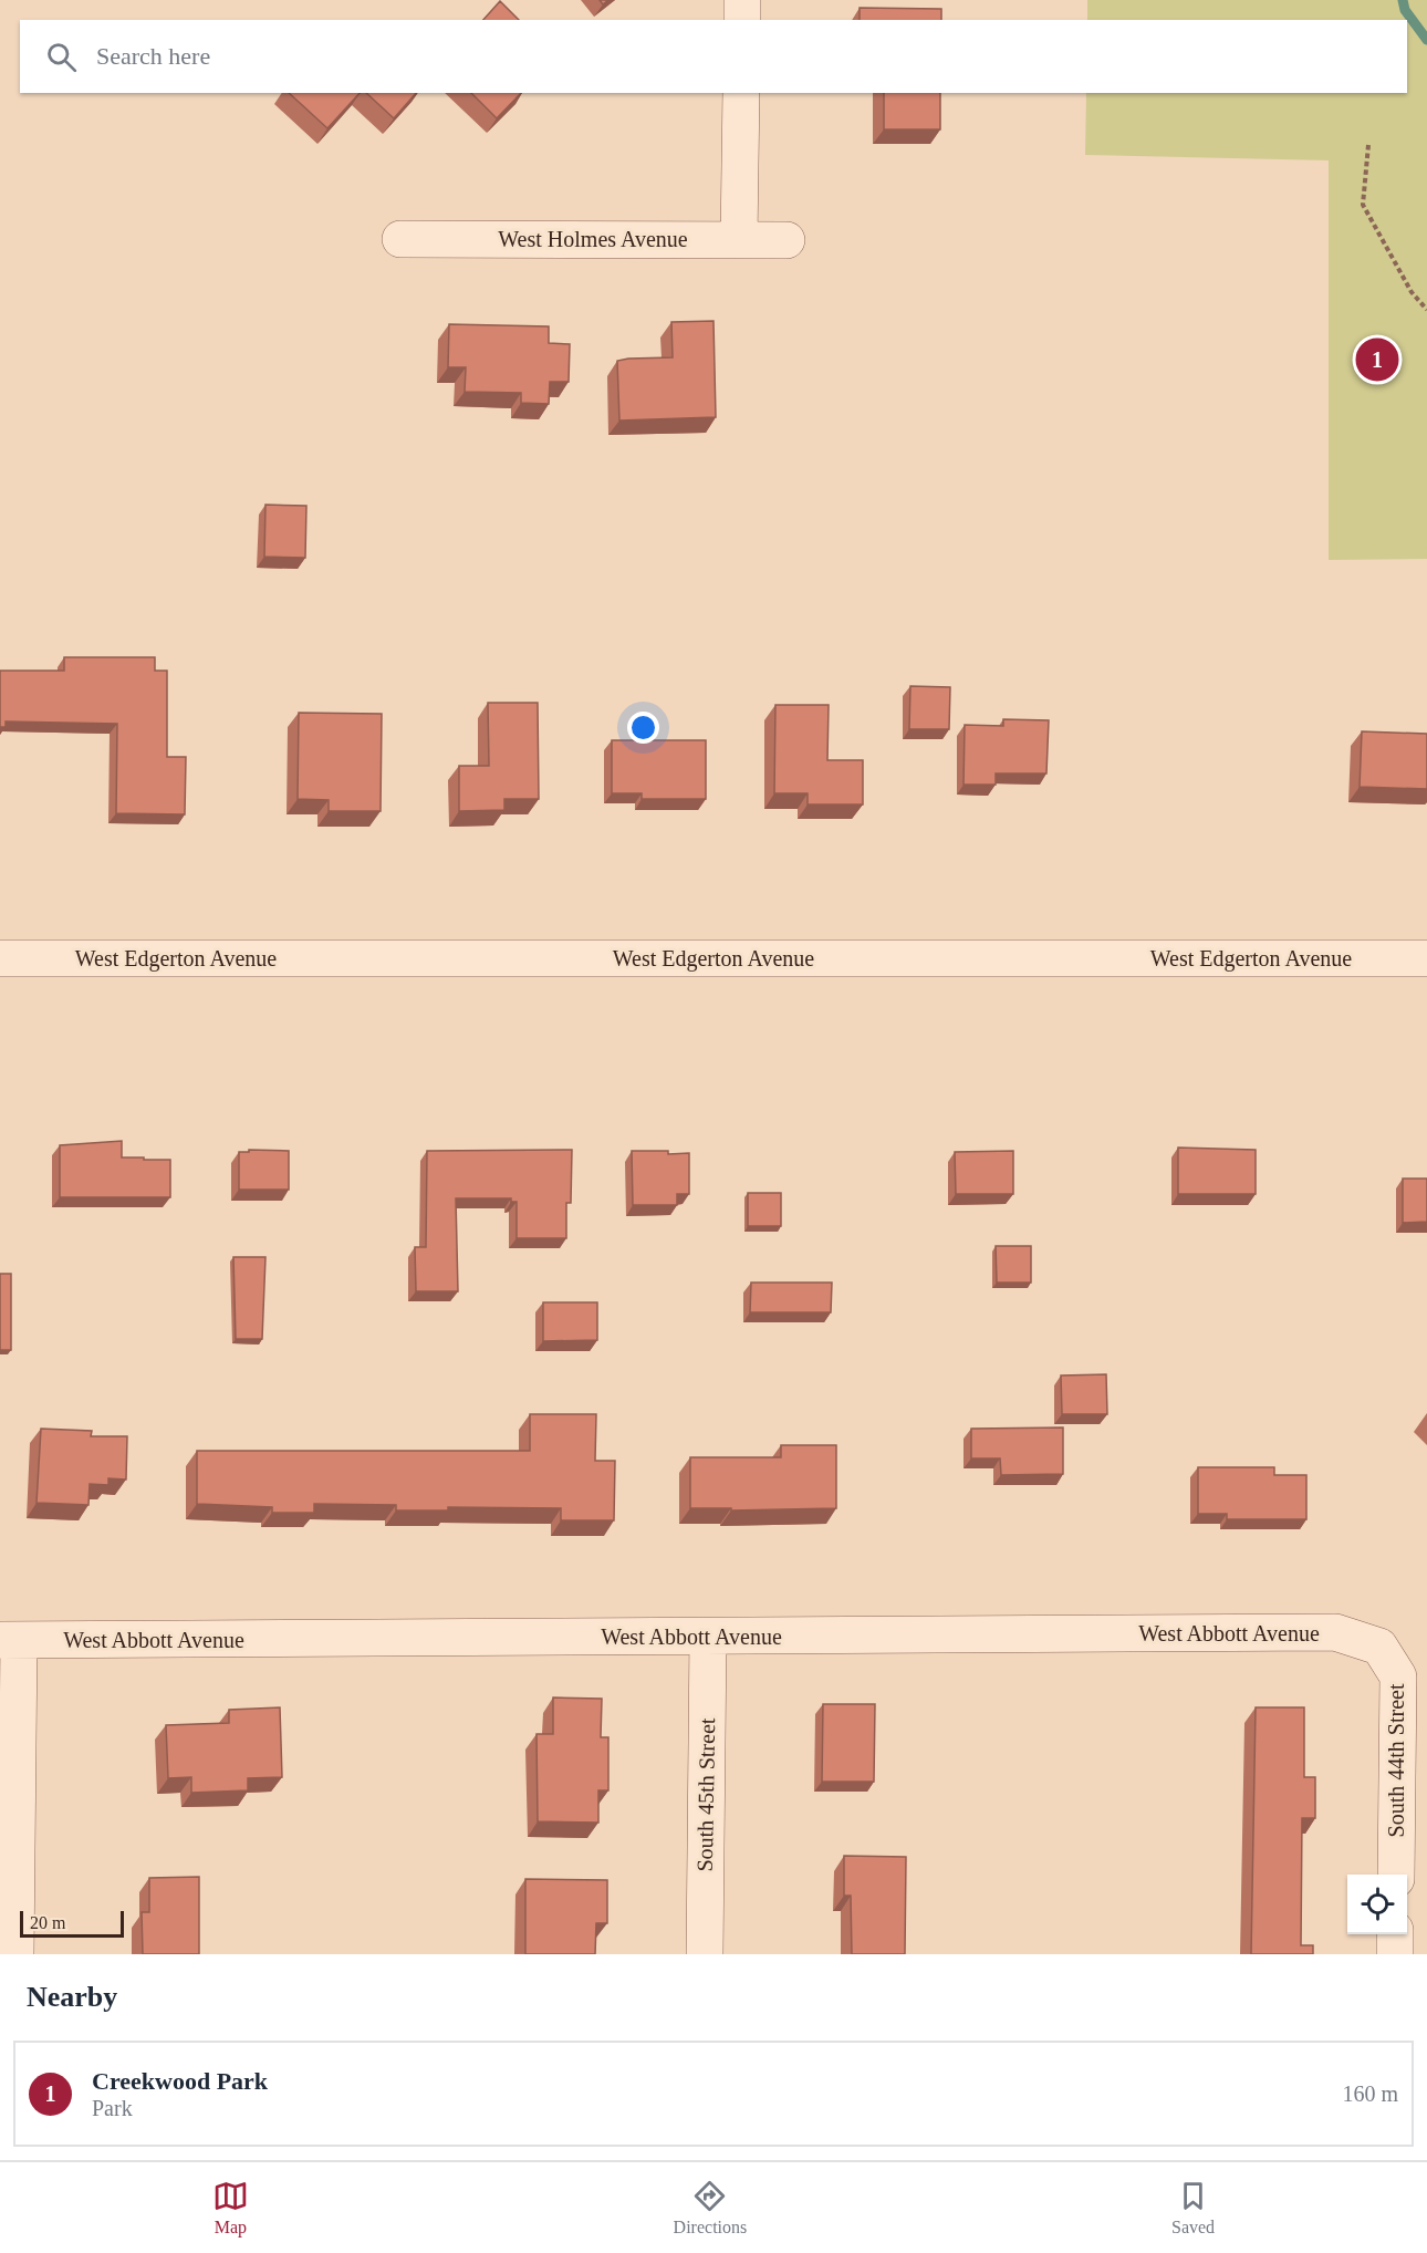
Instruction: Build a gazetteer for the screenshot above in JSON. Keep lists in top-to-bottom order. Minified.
{"streets":{"street":["West Holmes Avenue","West Edgerton Avenue","West Abbott Avenue","South 44th Street","South 45th Street"]},"crossings":[["West Abbott Avenue","South 44th Street"],["West Abbott Avenue","South 45th Street"]],"scale_bar":"20 m","page":{"search":"Search here","pins":"1","scale":"20 m","heading":"Nearby","list":[{"mark":"1","name":"Creekwood Park","note":"Park","value":"160 m"}],"nav":["Map","Directions","Saved"]}}
